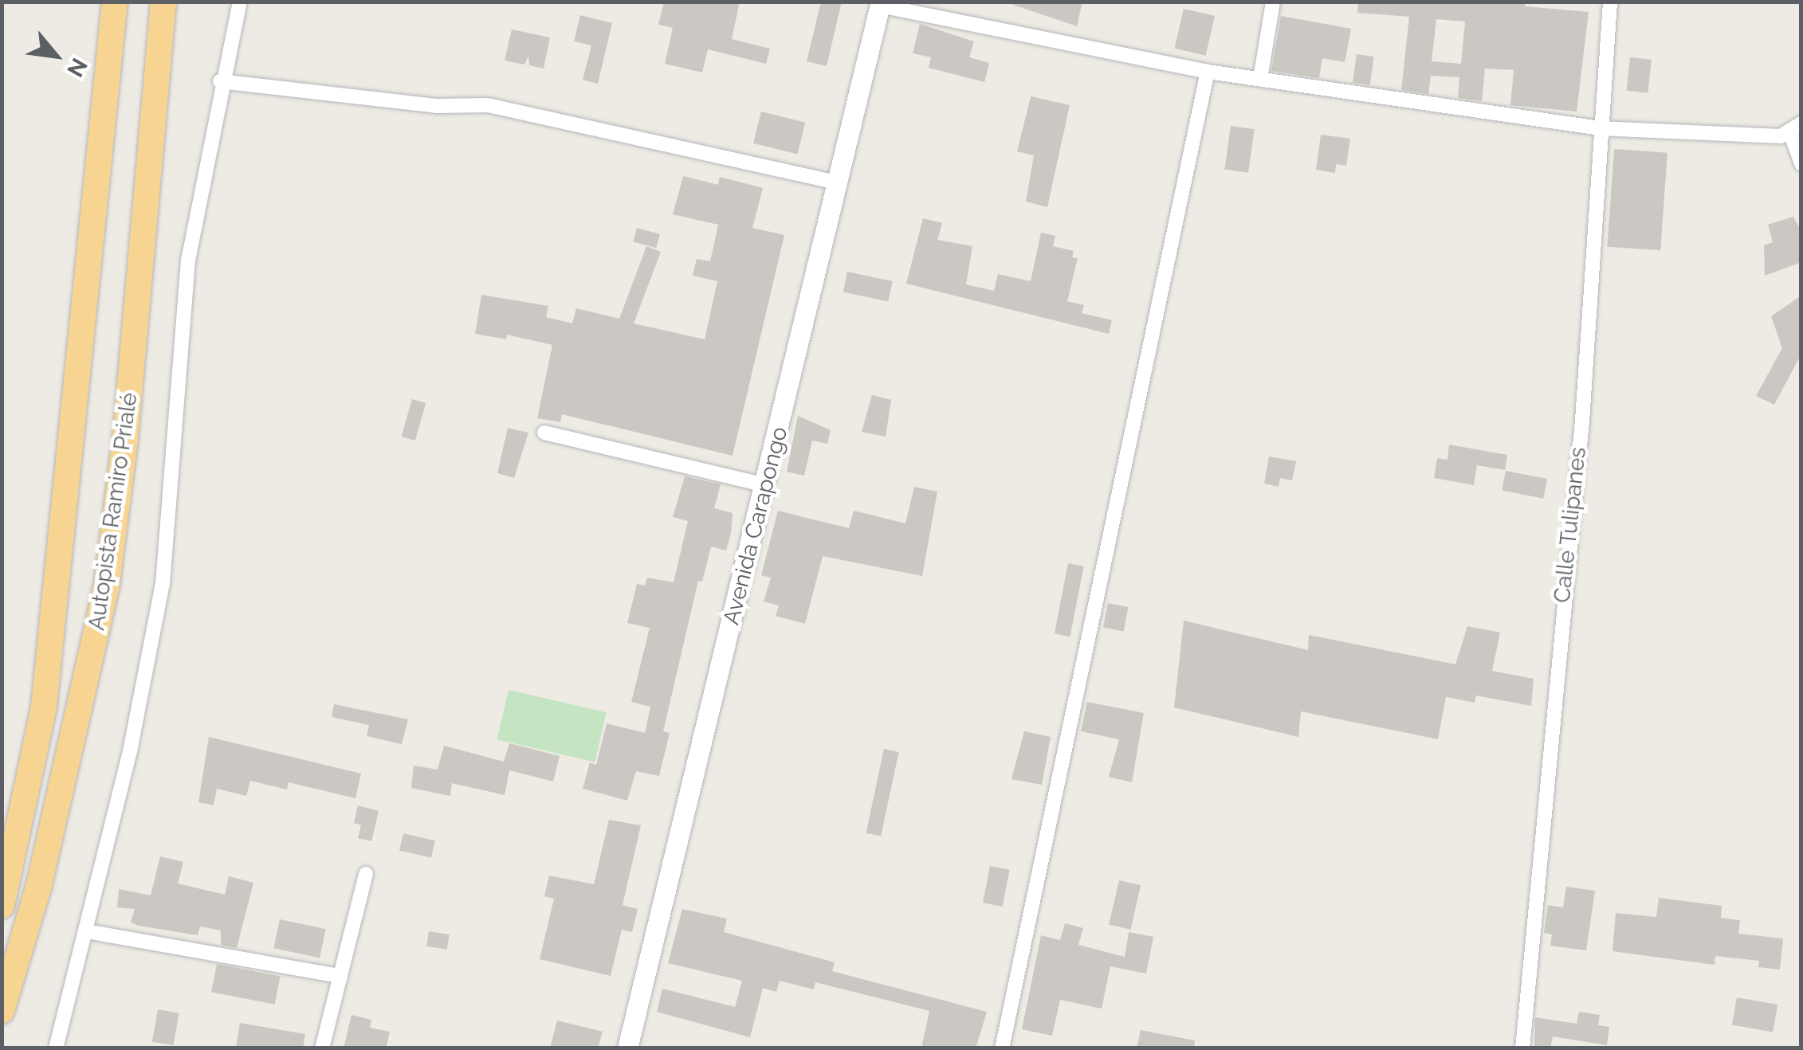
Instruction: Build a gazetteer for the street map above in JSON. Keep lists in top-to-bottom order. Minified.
{"streets":{"highway":["Autopista Ramiro Prialé"],"street":["Calle Tulipanes","Avenida Carapongo"]},"north":"bottom right"}
